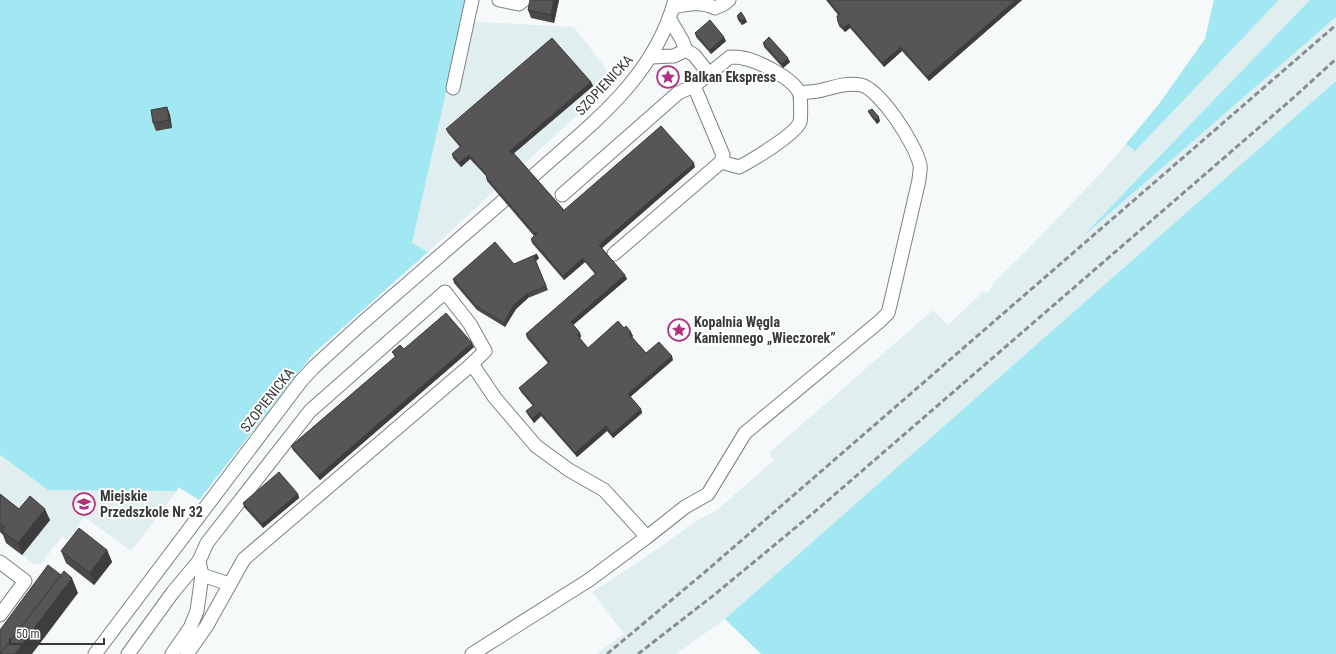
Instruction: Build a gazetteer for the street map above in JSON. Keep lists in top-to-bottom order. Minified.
{"streets":{"street":["SZOPIENICKA"]},"places":{"place":["Balkan Ekspress","Kopalnia Węgla Kamiennego „Wieczorek”"],"school or university":["Miejskie Przedszkole Nr 32"]},"scale_bar":"50 m"}
